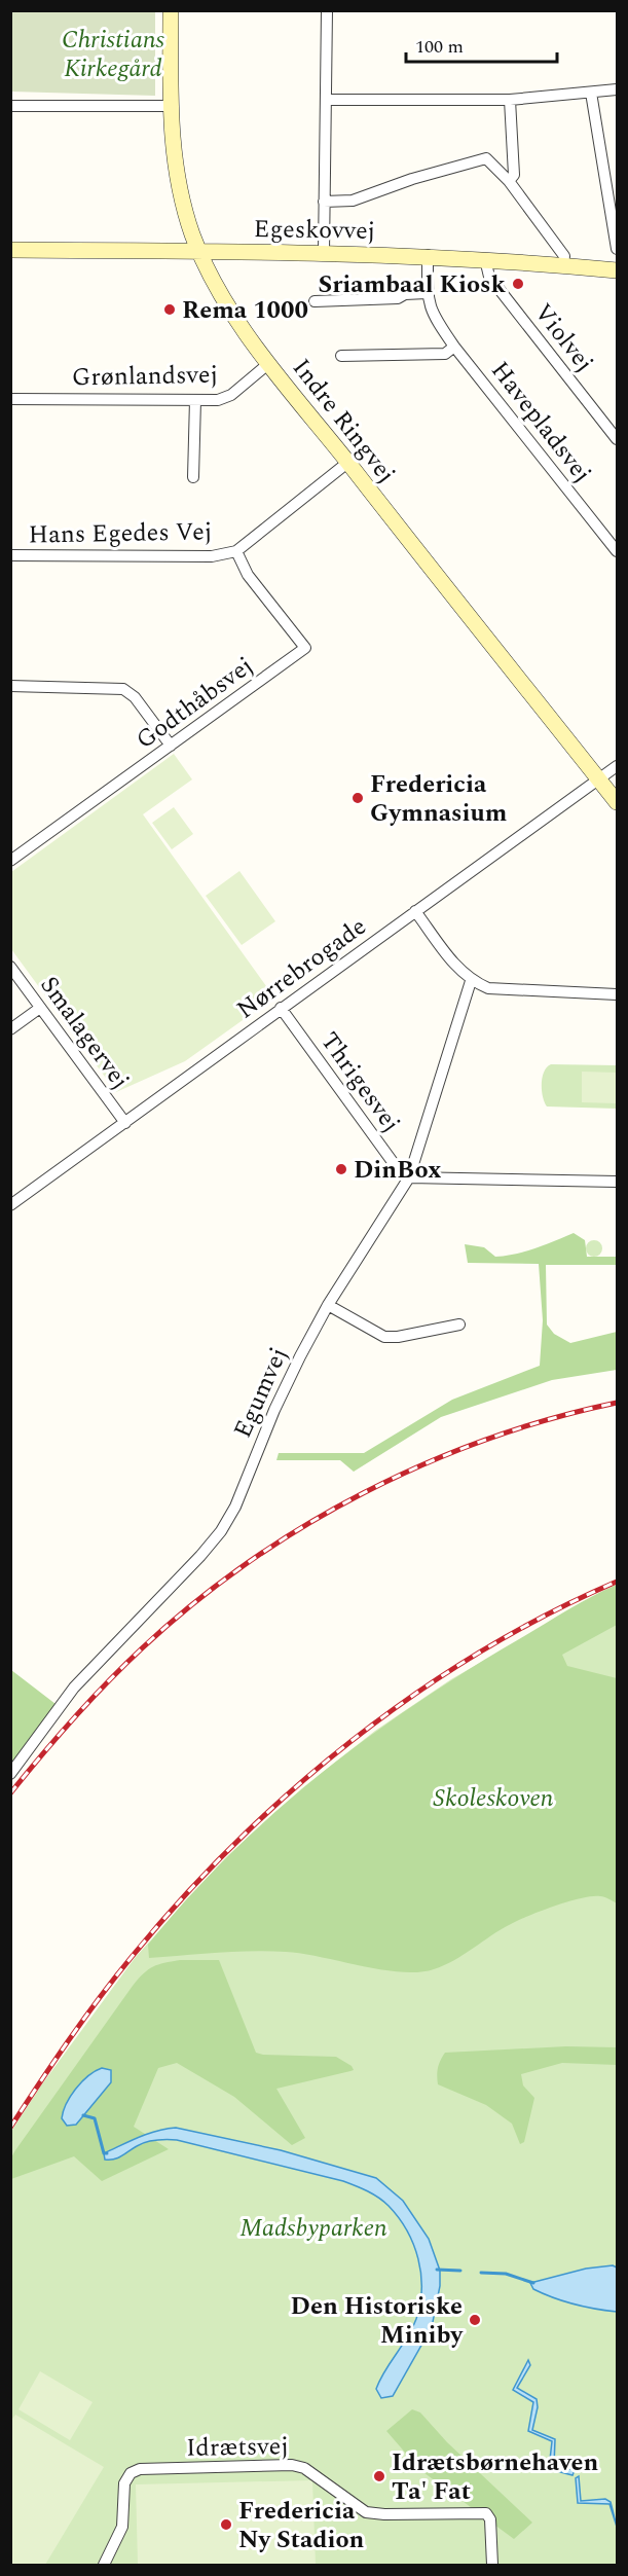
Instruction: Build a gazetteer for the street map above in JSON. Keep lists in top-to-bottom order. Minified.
{"streets":{"street":["Egeskovvej","Violvej","Grønlandsvej","Indre Ringvej","Havepladsvej","Hans Egedes Vej","Godthåbsvej","Nørrebrogade","Smalagervej","Thrigesvej","Egumvej","Idrætsvej"]},"crossings":[["Egeskovvej","Violvej"],["Egeskovvej","Indre Ringvej"],["Egeskovvej","Havepladsvej"],["Grønlandsvej","Indre Ringvej"],["Indre Ringvej","Hans Egedes Vej"],["Indre Ringvej","Nørrebrogade"],["Hans Egedes Vej","Godthåbsvej"],["Nørrebrogade","Smalagervej"],["Nørrebrogade","Thrigesvej"],["Thrigesvej","Egumvej"]],"parks":["Christians Kirkegård","Skoleskoven","Madsbyparken"],"places":["Sriambaal Kiosk","Rema 1000","Fredericia Gymnasium","DinBox","Den Historiske Miniby","Idrætsbørnehaven Ta' Fat","Fredericia Ny Stadion"],"scale_bar":"100 m"}
